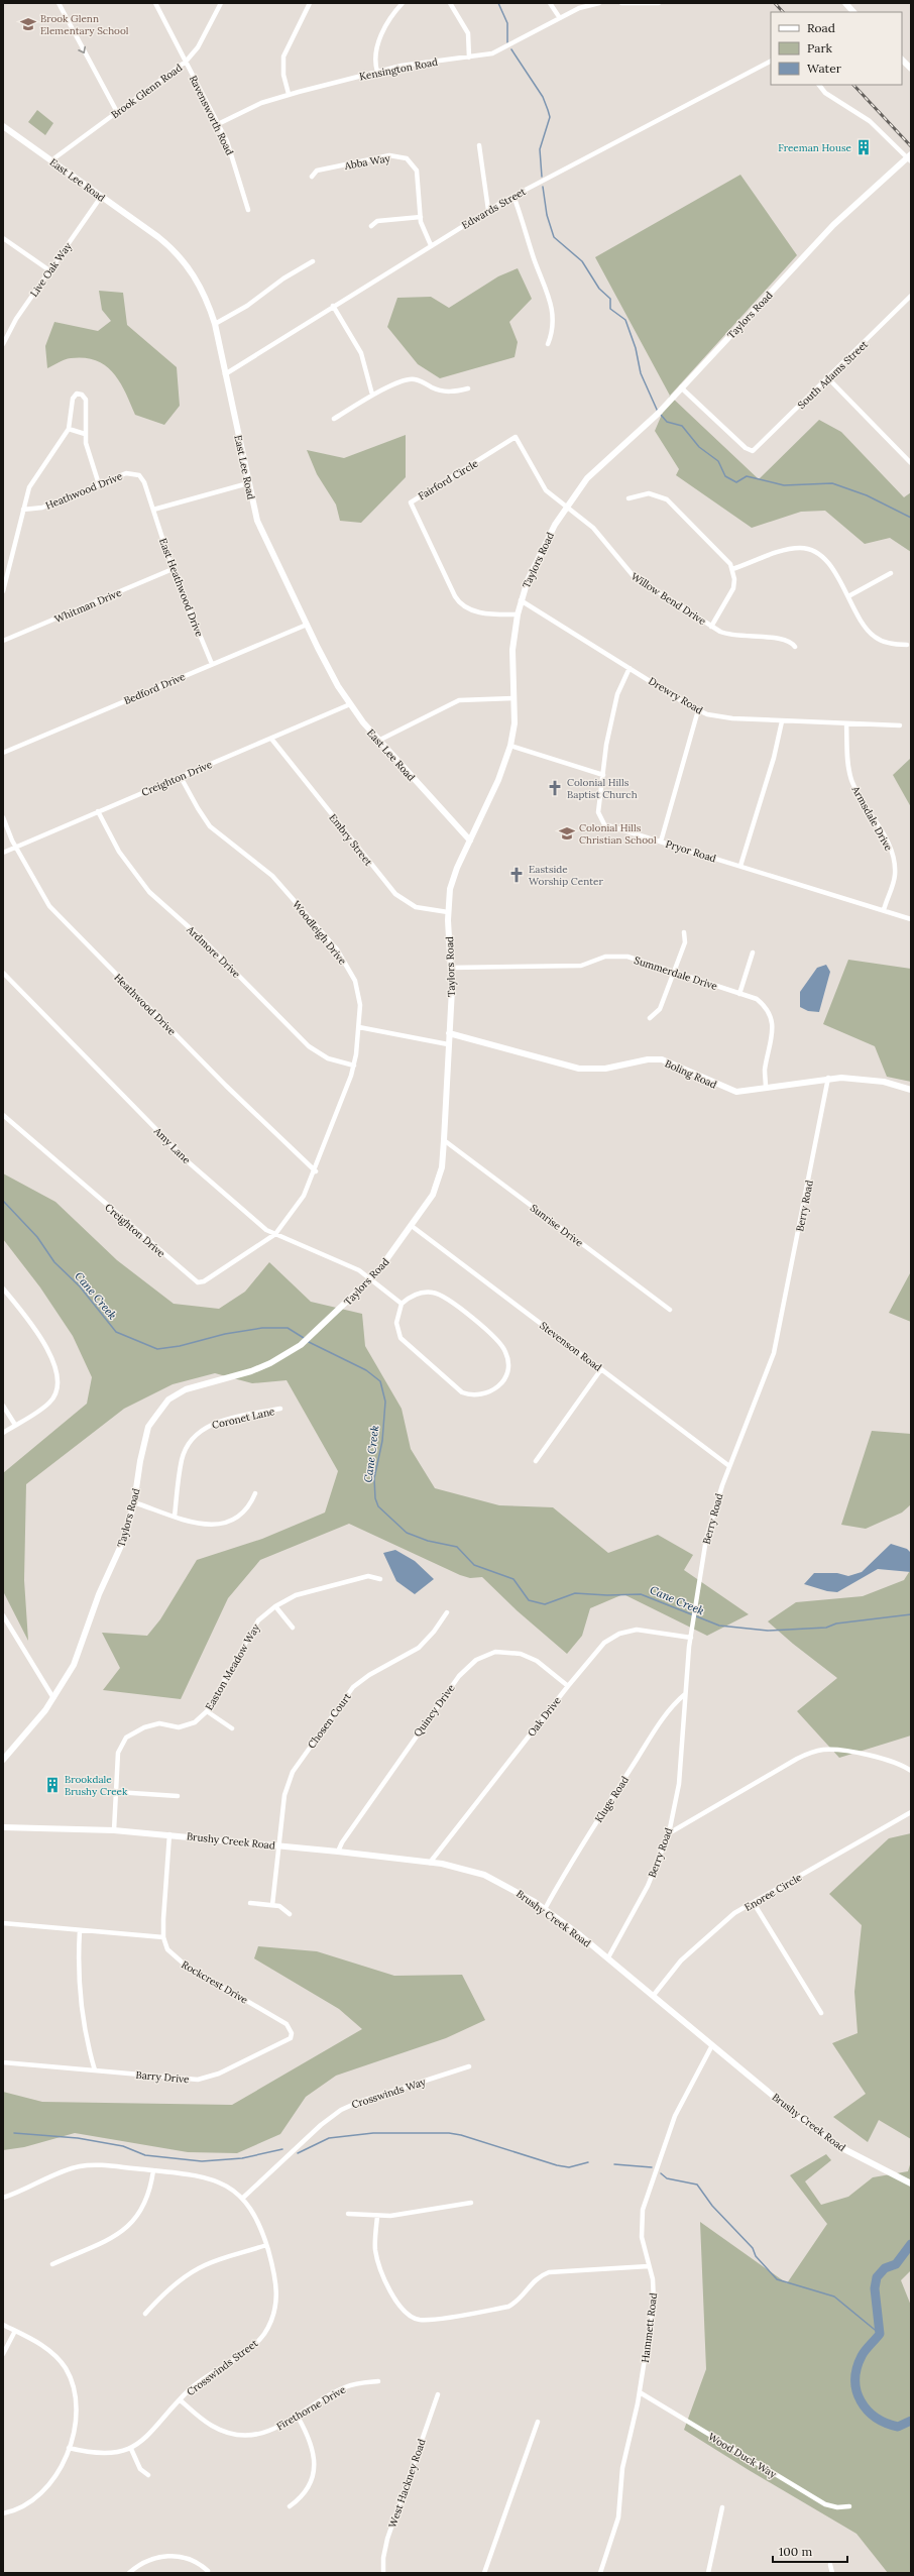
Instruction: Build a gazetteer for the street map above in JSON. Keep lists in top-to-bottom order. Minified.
{"streets":{"street":["Kensington Road","Brook Glenn Road","Ravensworth Road","Abba Way","East Lee Road","Edwards Street","Live Oak Way","Taylors Road","South Adams Street","Fairford Circle","Heathwood Drive","East Heathwood Drive","Willow Bend Drive","Whitman Drive","Bedford Drive","Drewry Road","Creighton Drive","Armsdale Drive","Embry Street","Pryor Road","Woodleigh Drive","Ardmore Drive","Summerdale Drive","Boling Road","Amy Lane","Berry Road","Sunrise Drive","Stevenson Road","Coronet Lane","Easton Meadow Way","Quincy Drive","Oak Drive","Chosen Court","Kluge Road","Brushy Creek Road","Enoree Circle","Rockcrest Drive","Barry Drive","Crosswinds Way","Hammett Road","Crosswinds Street","Firethorne Drive","Wood Duck Way","West Hackney Road"]},"crossings":[["Kensington Road","Ravensworth Road"],["Brook Glenn Road","Ravensworth Road"],["Brook Glenn Road","East Lee Road"],["Abba Way","Edwards Street"],["East Lee Road","Edwards Street"],["East Lee Road","Live Oak Way"],["East Lee Road","Taylors Road"],["East Lee Road","Bedford Drive"],["East Lee Road","Creighton Drive"],["Taylors Road","South Adams Street"],["Taylors Road","Fairford Circle"],["Taylors Road","Willow Bend Drive"],["Taylors Road","Drewry Road"],["Taylors Road","Embry Street"],["Taylors Road","Summerdale Drive"],["Taylors Road","Boling Road"],["Taylors Road","Amy Lane"],["Taylors Road","Sunrise Drive"],["Taylors Road","Stevenson Road"],["Fairford Circle","Willow Bend Drive"],["Heathwood Drive","East Heathwood Drive"],["Heathwood Drive","Creighton Drive"],["Heathwood Drive","Woodleigh Drive"],["East Heathwood Drive","Whitman Drive"],["East Heathwood Drive","Bedford Drive"],["Drewry Road","Armsdale Drive"],["Drewry Road","Pryor Road"],["Creighton Drive","Embry Street"],["Creighton Drive","Woodleigh Drive"],["Creighton Drive","Ardmore Drive"],["Creighton Drive","Amy Lane"],["Armsdale Drive","Pryor Road"],["Woodleigh Drive","Ardmore Drive"],["Woodleigh Drive","Amy Lane"],["Summerdale Drive","Boling Road"],["Boling Road","Berry Road"],["Berry Road","Stevenson Road"],["Berry Road","Oak Drive"],["Berry Road","Kluge Road"],["Berry Road","Brushy Creek Road"],["Easton Meadow Way","Brushy Creek Road"],["Quincy Drive","Oak Drive"],["Quincy Drive","Brushy Creek Road"],["Oak Drive","Brushy Creek Road"],["Chosen Court","Brushy Creek Road"],["Kluge Road","Brushy Creek Road"],["Brushy Creek Road","Enoree Circle"],["Brushy Creek Road","Hammett Road"],["Rockcrest Drive","Barry Drive"],["Crosswinds Way","Crosswinds Street"],["Hammett Road","Wood Duck Way"],["Crosswinds Street","Firethorne Drive"]],"water":["Cane Creek"],"places":{"school or university":["Brook Glenn Elementary School","Colonial Hills Christian School"],"building":["Freeman House","Brookdale Brushy Creek"],"church":["Colonial Hills Baptist Church","Eastside Worship Center"]},"legend":["Road","Park","Water"],"scale_bar":"100 m"}
